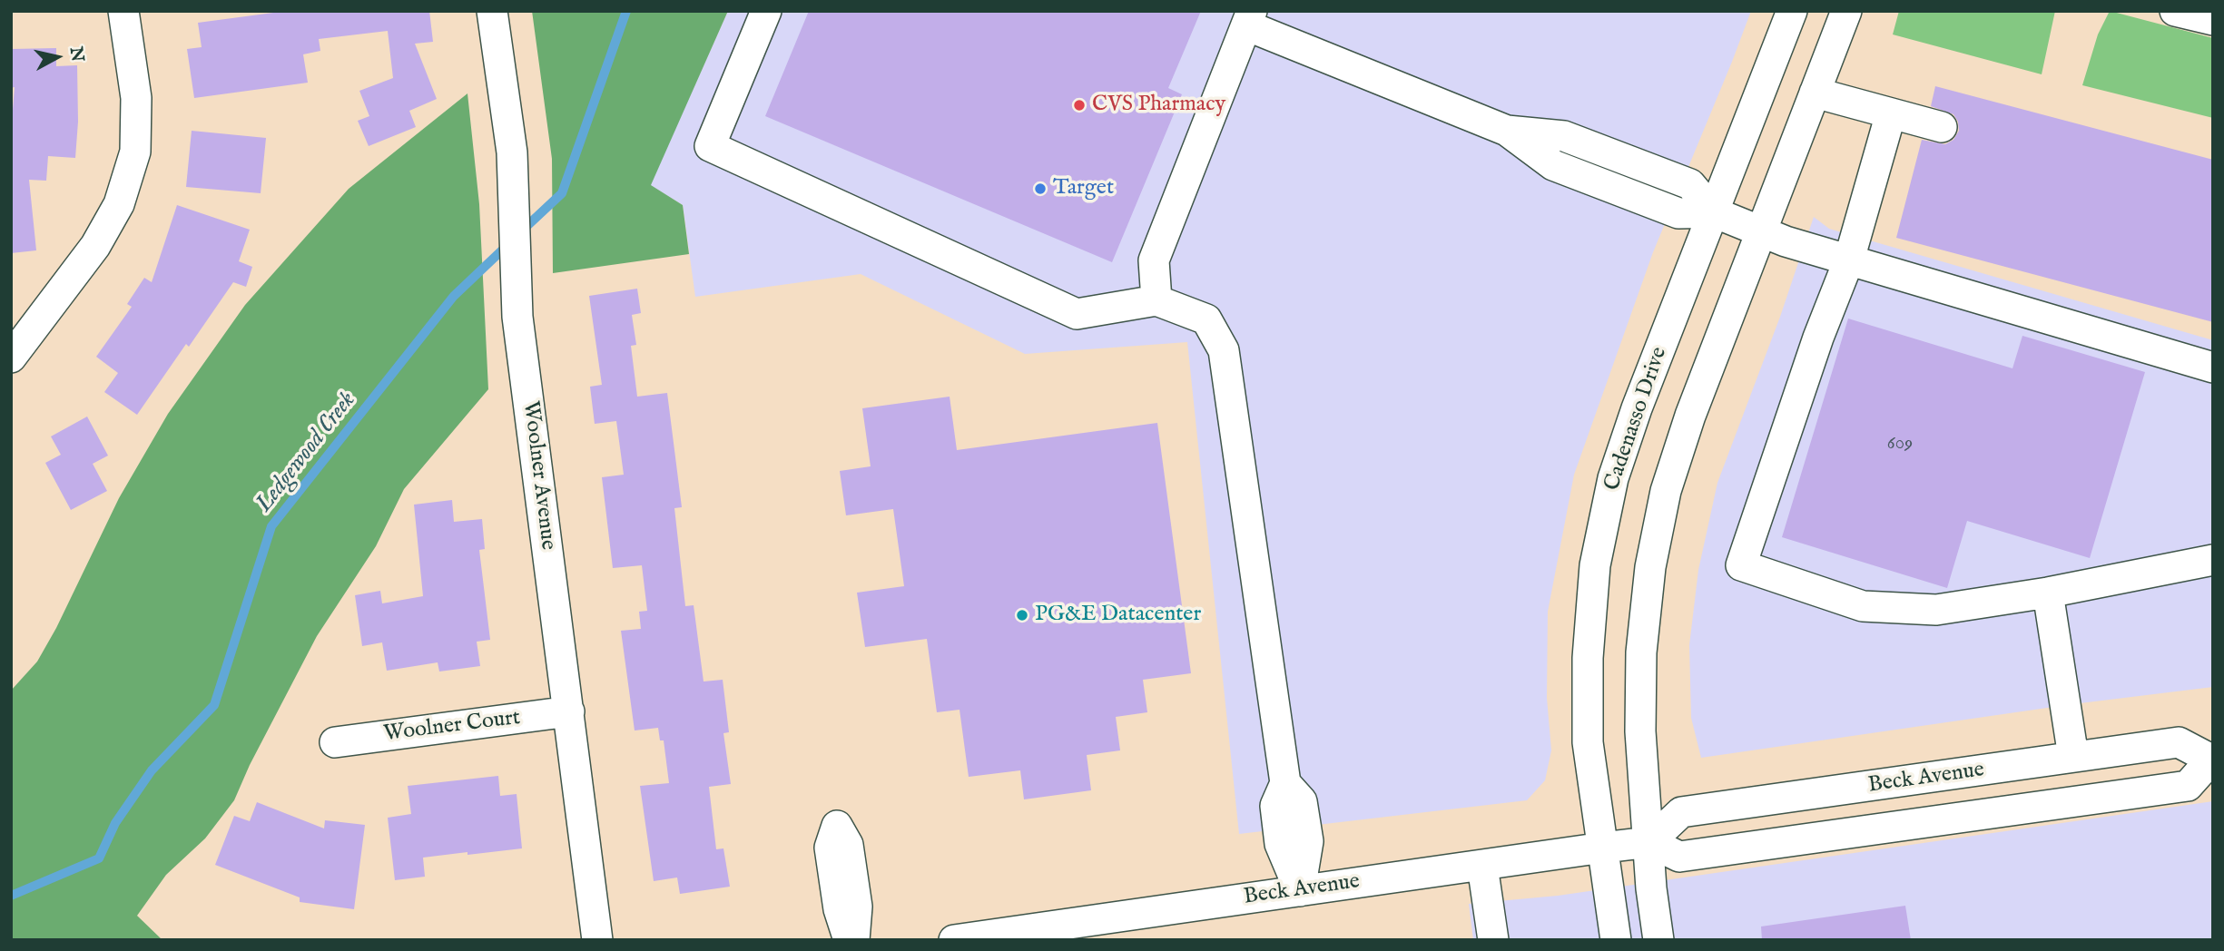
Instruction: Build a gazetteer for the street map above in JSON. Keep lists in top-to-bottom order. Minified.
{"streets":{"street":["Cadenasso Drive","Woolner Avenue","Woolner Court","Beck Avenue"]},"crossings":[["Cadenasso Drive","Beck Avenue"],["Woolner Avenue","Woolner Court"]],"water":["Ledgewood Creek"],"places":["CVS Pharmacy","Target","PG&E Datacenter"],"house_numbers":["609"],"north":"right"}
